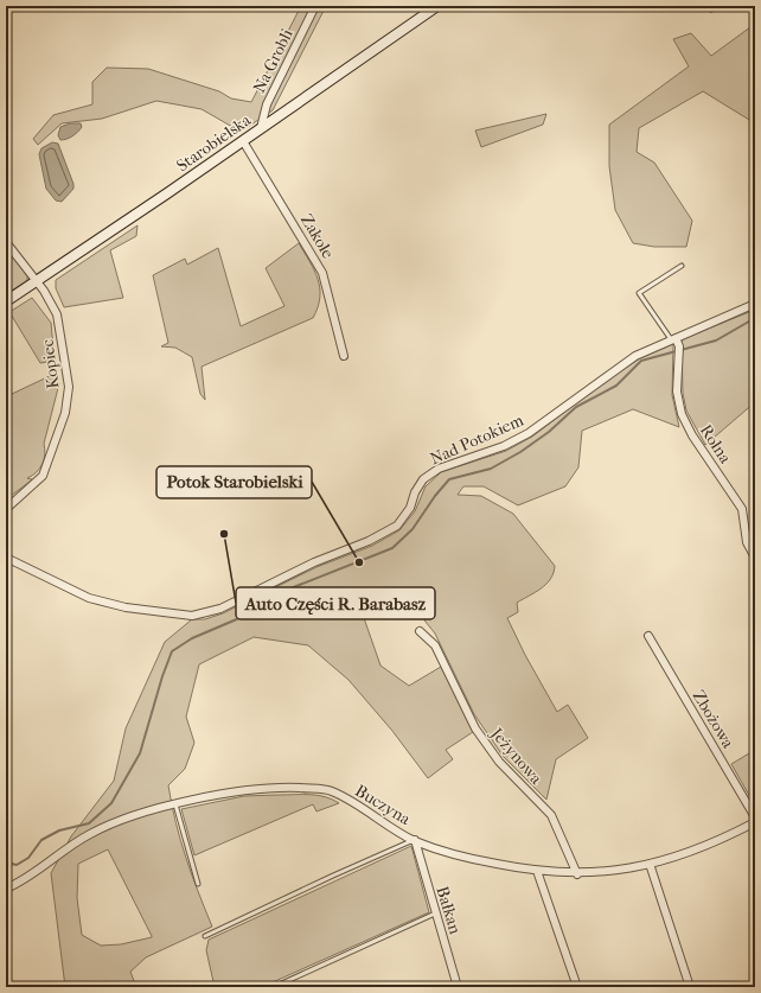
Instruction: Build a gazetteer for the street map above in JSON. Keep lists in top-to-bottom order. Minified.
{"streets":{"street":["Na Grobli","Starobielska","Zakole","Kopiec","Nad Potokiem","Rolna","Zbożowa","Jeżynowa","Buczyna","Bałkan"]},"crossings":[["Na Grobli","Starobielska"],["Starobielska","Zakole"],["Starobielska","Kopiec"],["Nad Potokiem","Rolna"],["Jeżynowa","Buczyna"],["Buczyna","Bałkan"]],"places":["Auto Części R. Barabasz","Potok Starobielski"]}
